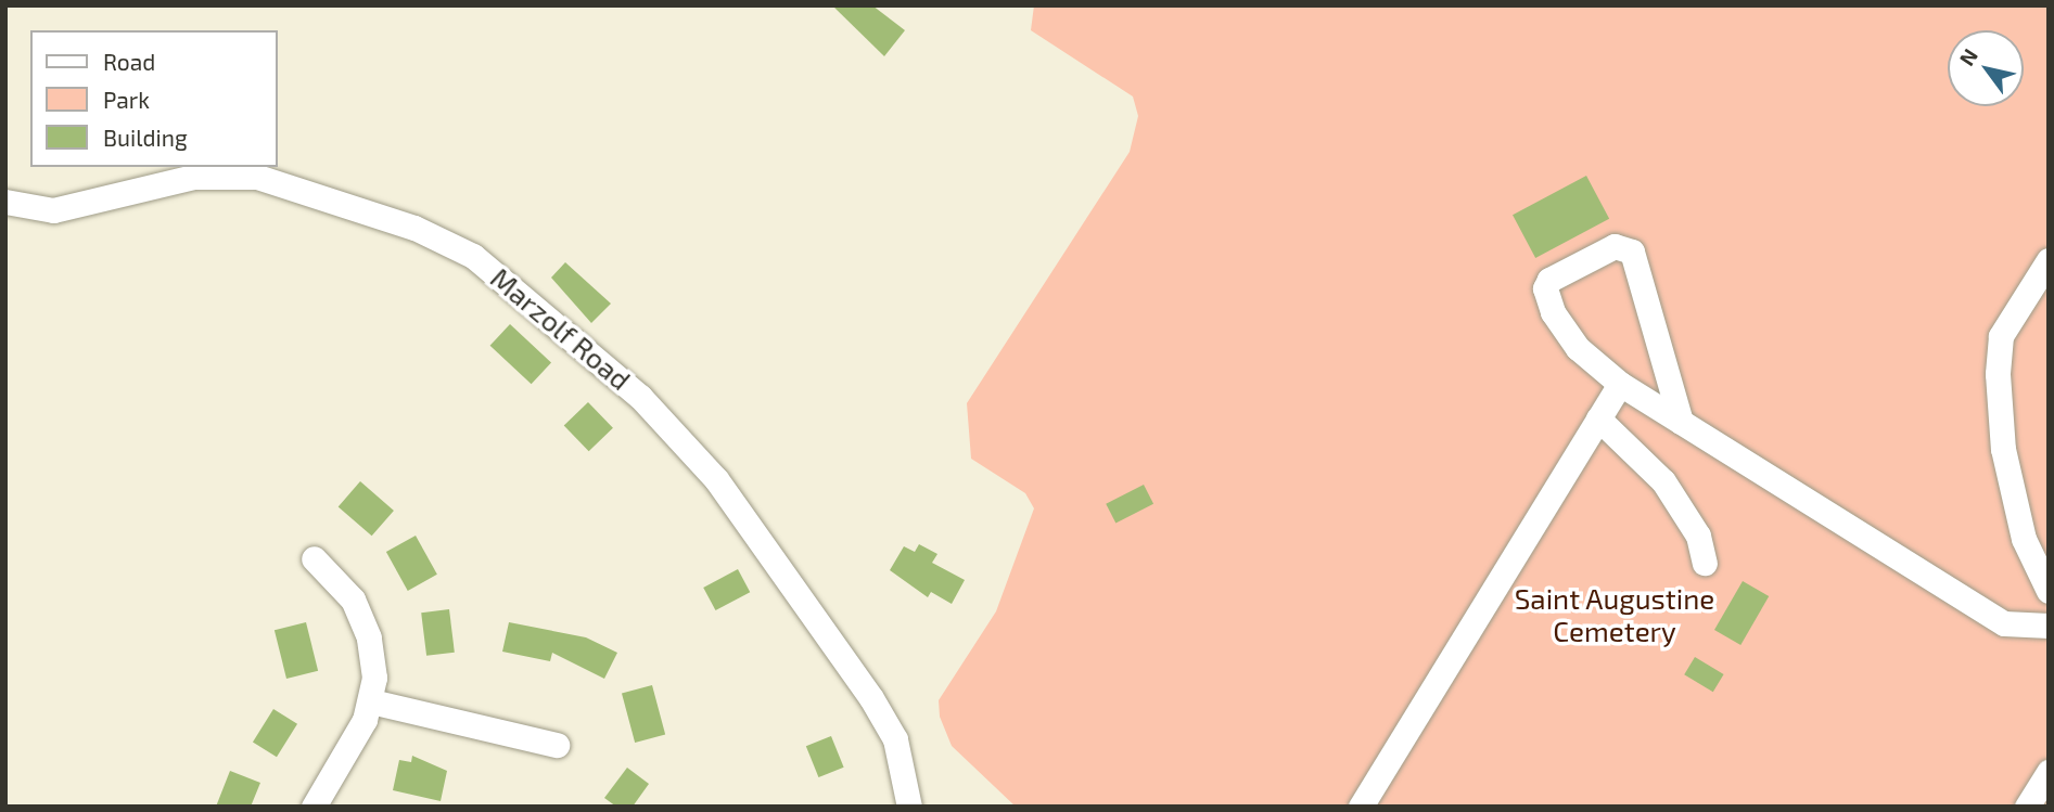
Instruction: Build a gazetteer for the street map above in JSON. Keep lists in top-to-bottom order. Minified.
{"streets":{"street":["Marzolf Road"]},"parks":["Saint Augustine Cemetery"],"legend":["Road","Park","Building"],"north":"top left"}
